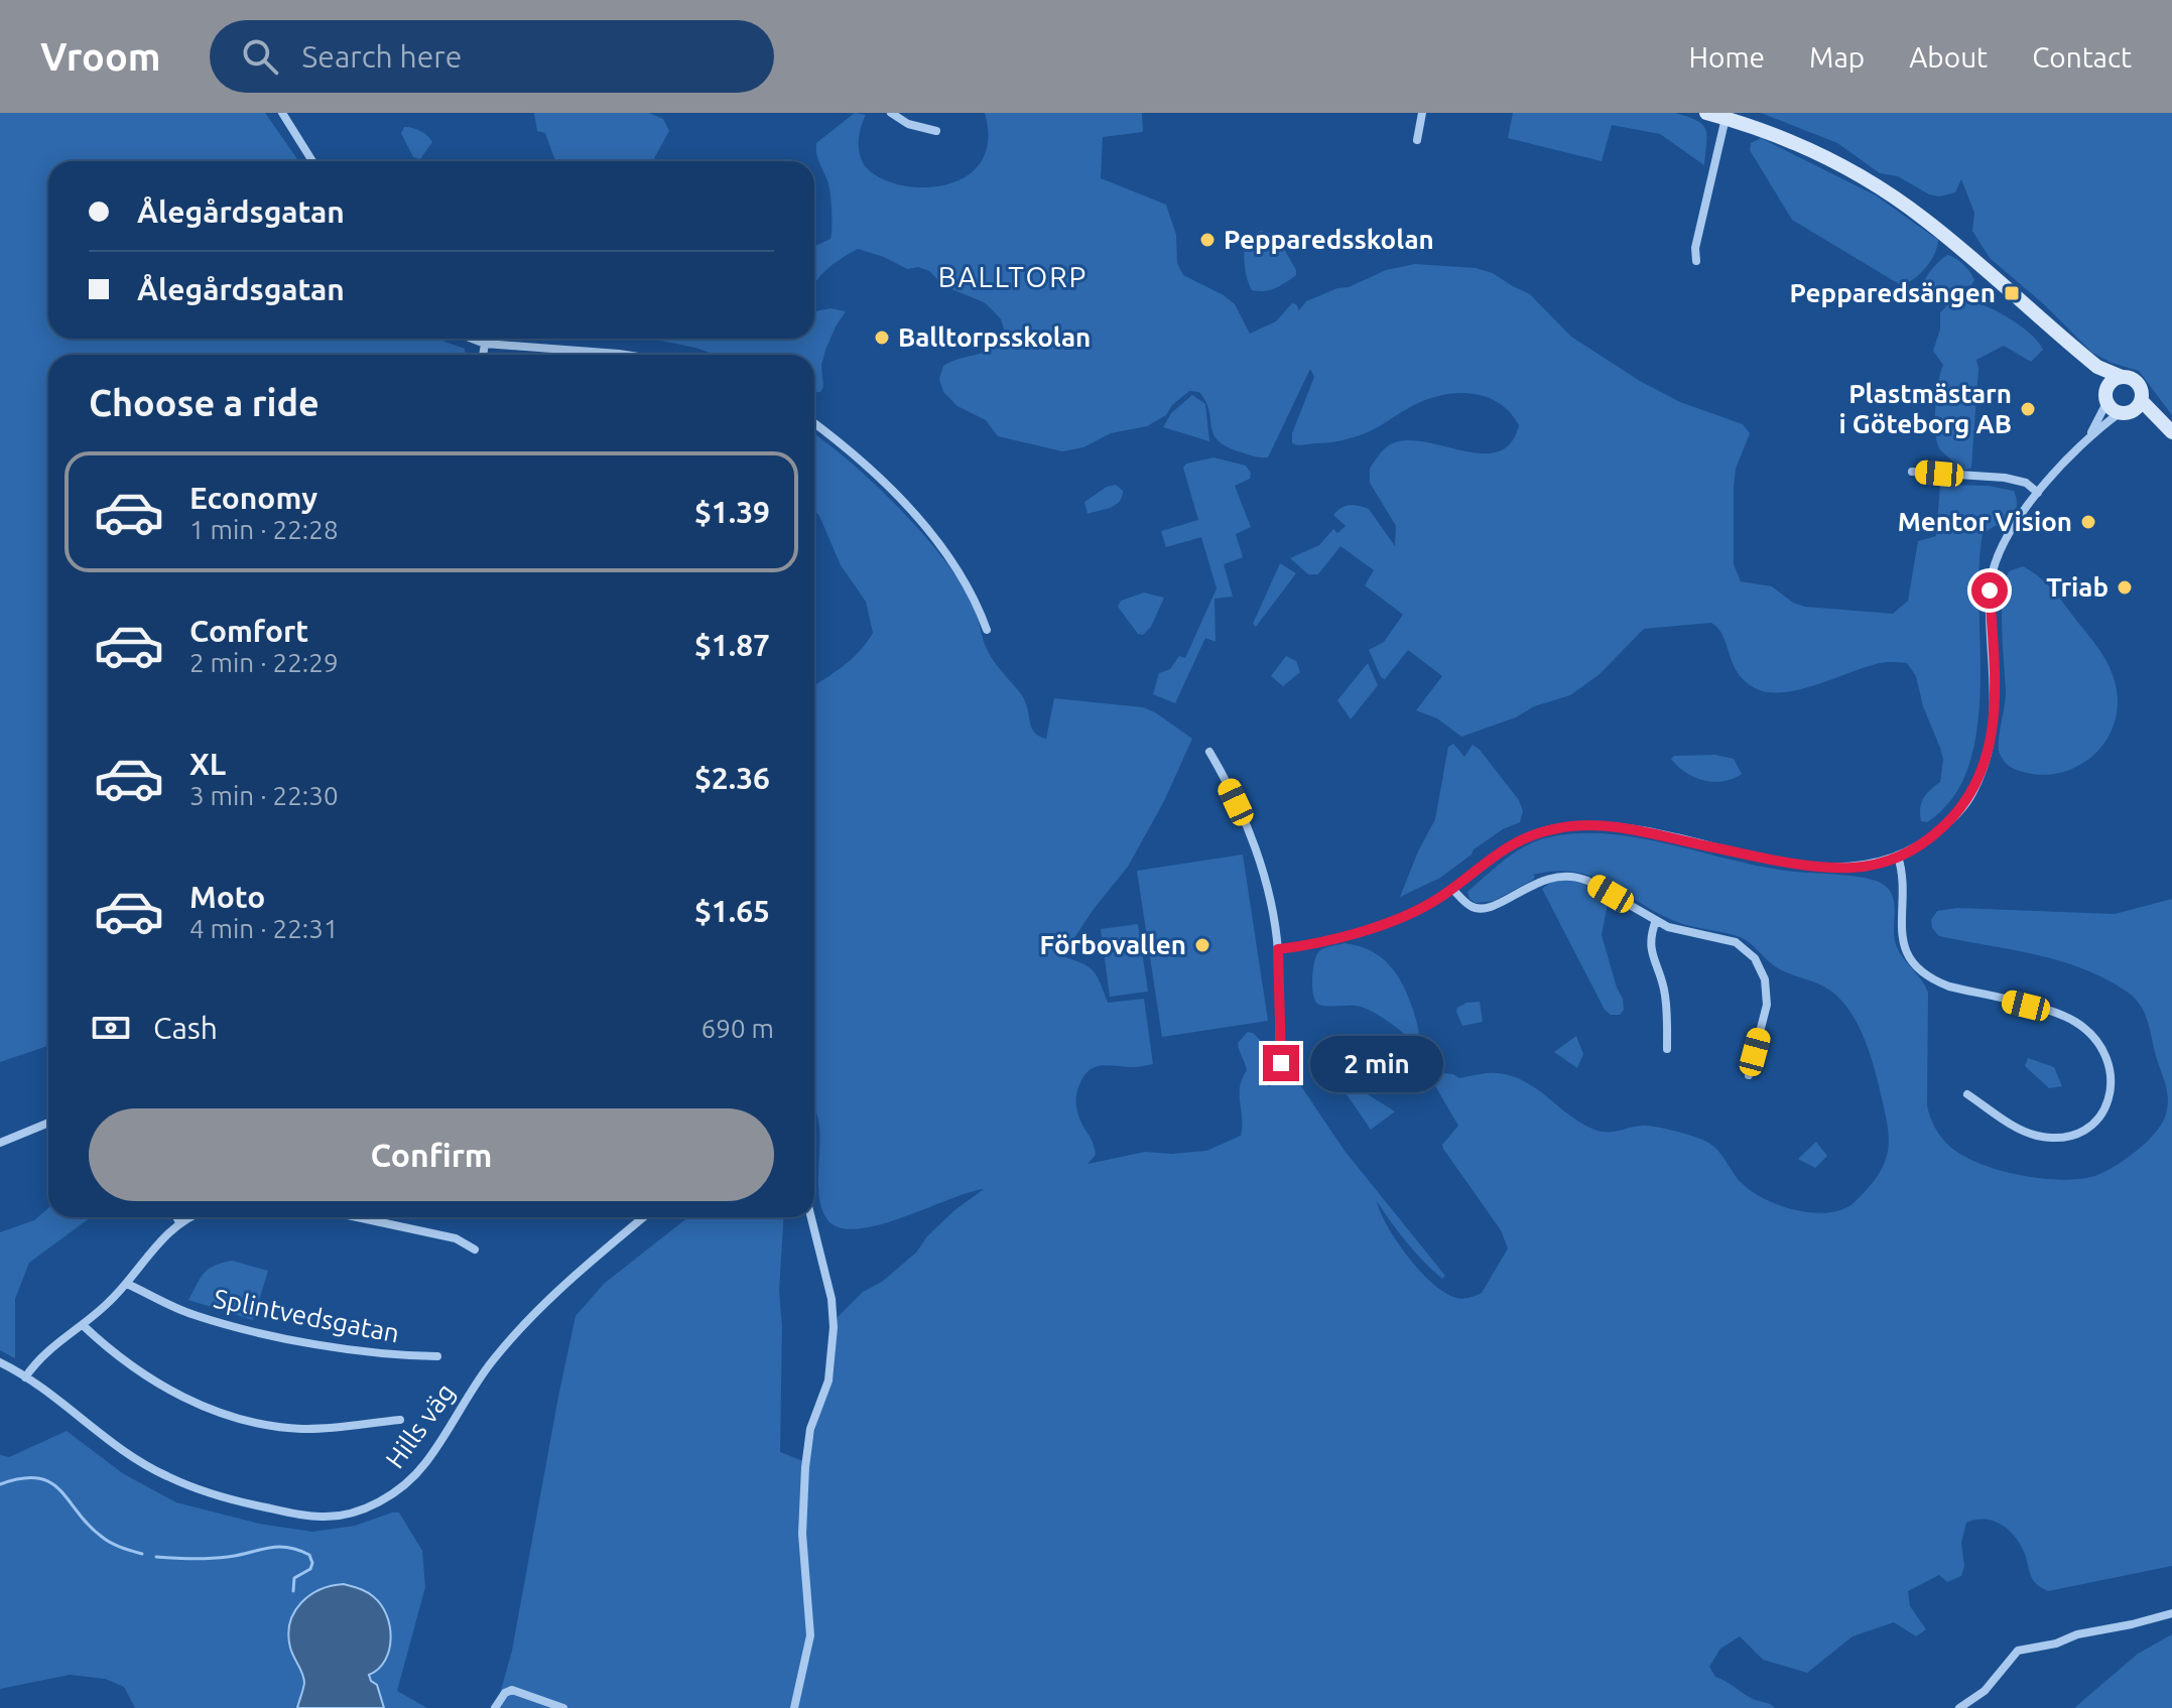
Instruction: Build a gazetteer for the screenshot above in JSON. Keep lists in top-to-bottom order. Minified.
{"streets":{"street":["Splintvedsgatan","Hills väg"]},"districts":["BALLTORP"],"places":{"other":["Pepparedsskolan","Balltorpsskolan","Plastmästarn i Göteborg AB","Mentor Vision","Triab","Förbovallen"],"transit":["Pepparedsängen"]},"page":{"header":"Vroom","search":"Search here","nav":["Home","Map","About","Contact"],"banner":["Ålegårdsgatan","Ålegårdsgatan"],"heading":"Choose a ride","list":[{"name":"Economy","note":"1 min · 22:28","value":"$1.39"},{"name":"Comfort","note":"2 min · 22:29","value":"$1.87"},{"name":"XL","note":"3 min · 22:30","value":"$2.36"},{"name":"Moto","note":"4 min · 22:31","value":"$1.65"}],"pay":["Cash","690 m"],"bubble":"2 min","buttons":"Confirm"}}
